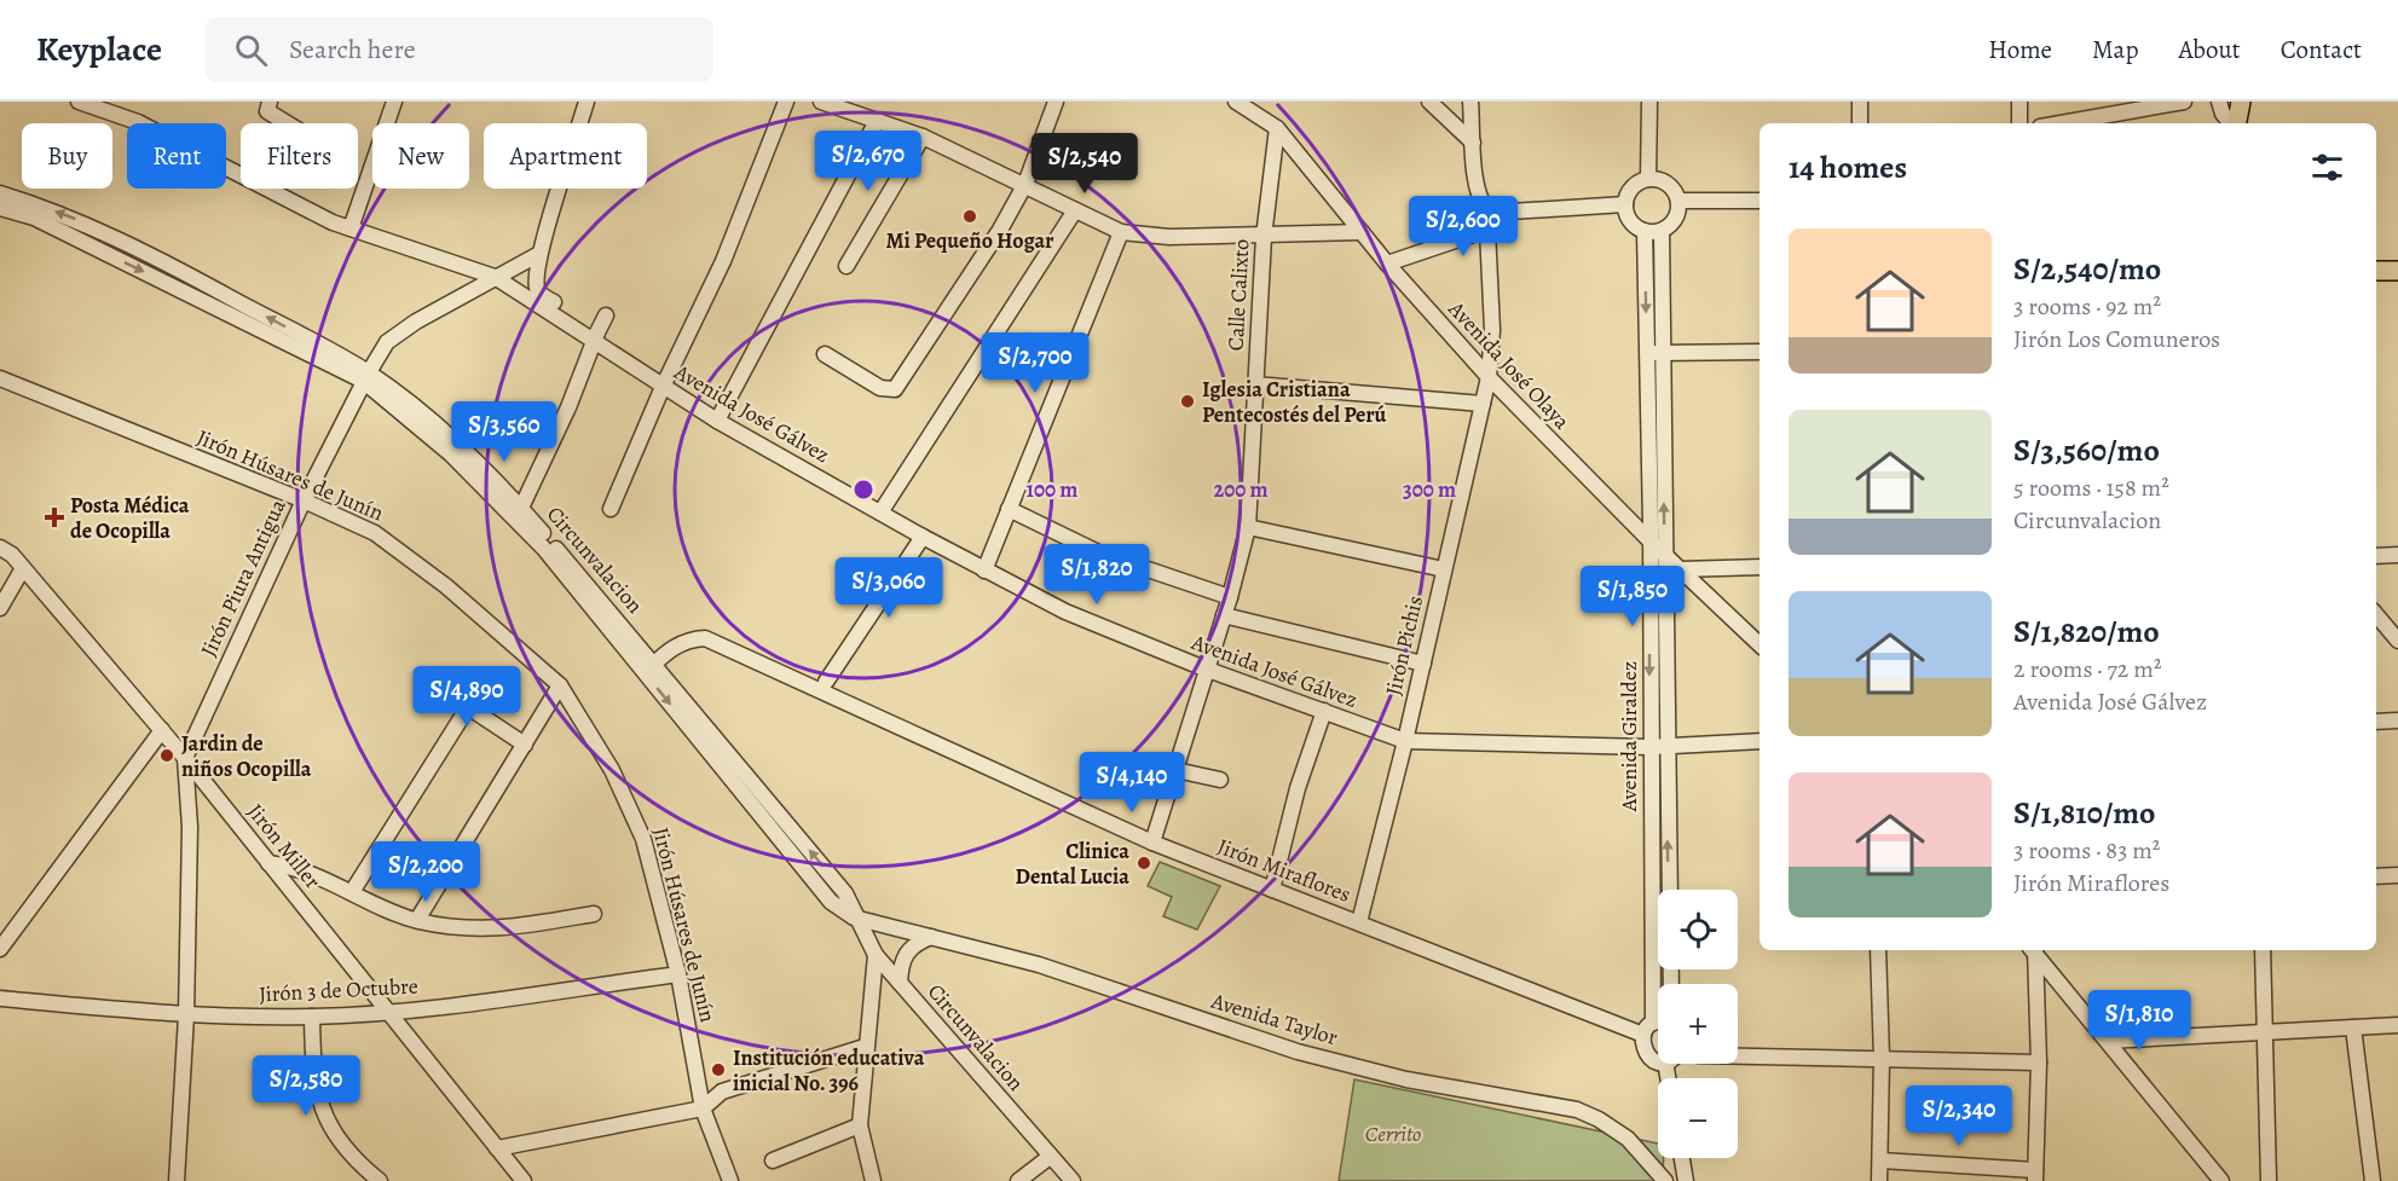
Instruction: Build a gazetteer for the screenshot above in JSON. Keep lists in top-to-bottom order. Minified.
{"streets":{"street":["Calle Calixto","Avenida José Olaya","Avenida José Gálvez","Jirón Húsares de Junín","Circunvalacion","Jirón Piura Antigua","Jirón Pichis","Avenida Giraldez","Jirón Miller","Jirón Miraflores","Jirón 3 de Octubre","Avenida Taylor"]},"crossings":[["Calle Calixto","Avenida José Olaya"],["Calle Calixto","Avenida José Gálvez"],["Calle Calixto","Jirón Miraflores"],["Avenida José Olaya","Jirón Pichis"],["Avenida José Olaya","Avenida Giraldez"],["Avenida José Gálvez","Jirón Piura Antigua"],["Avenida José Gálvez","Jirón Pichis"],["Avenida José Gálvez","Avenida Giraldez"],["Jirón Húsares de Junín","Jirón Piura Antigua"],["Jirón Húsares de Junín","Jirón 3 de Octubre"],["Circunvalacion","Jirón Piura Antigua"],["Circunvalacion","Jirón Miraflores"],["Circunvalacion","Avenida Taylor"],["Jirón Piura Antigua","Jirón Miller"],["Jirón Piura Antigua","Jirón 3 de Octubre"],["Jirón Pichis","Jirón Miraflores"],["Jirón Miller","Jirón 3 de Octubre"]],"parks":["Cerrito"],"places":{"other":["Mi Pequeño Hogar","Iglesia Cristiana Pentecostés del Perú","Jardin de niños Ocopilla","Clinica Dental Lucia","Institución educativa inicial No. 396"],"health":["Posta Médica de Ocopilla"]},"page":{"header":"Keyplace","search":"Search here","nav":["Home","Map","About","Contact"],"chip":["Buy","Rent","Filters","New","Apartment"],"heading":"14 homes","price":["S/2,670","S/2,540","S/2,600","S/2,700","S/3,560","S/1,820","S/3,060","S/1,850","S/4,890","S/4,140","S/2,200","S/1,810","S/2,580","S/2,340"],"list":[{"name":"S/2,540/mo","note":"3 rooms · 92 m² · Jirón Los Comuneros"},{"name":"S/3,560/mo","note":"5 rooms · 158 m² · Circunvalacion"},{"name":"S/1,820/mo","note":"2 rooms · 72 m² · Avenida José Gálvez"},{"name":"S/1,810/mo","note":"3 rooms · 83 m² · Jirón Miraflores"}],"map_buttons":["+","−"]},"rings":["100 m","200 m","300 m"]}
